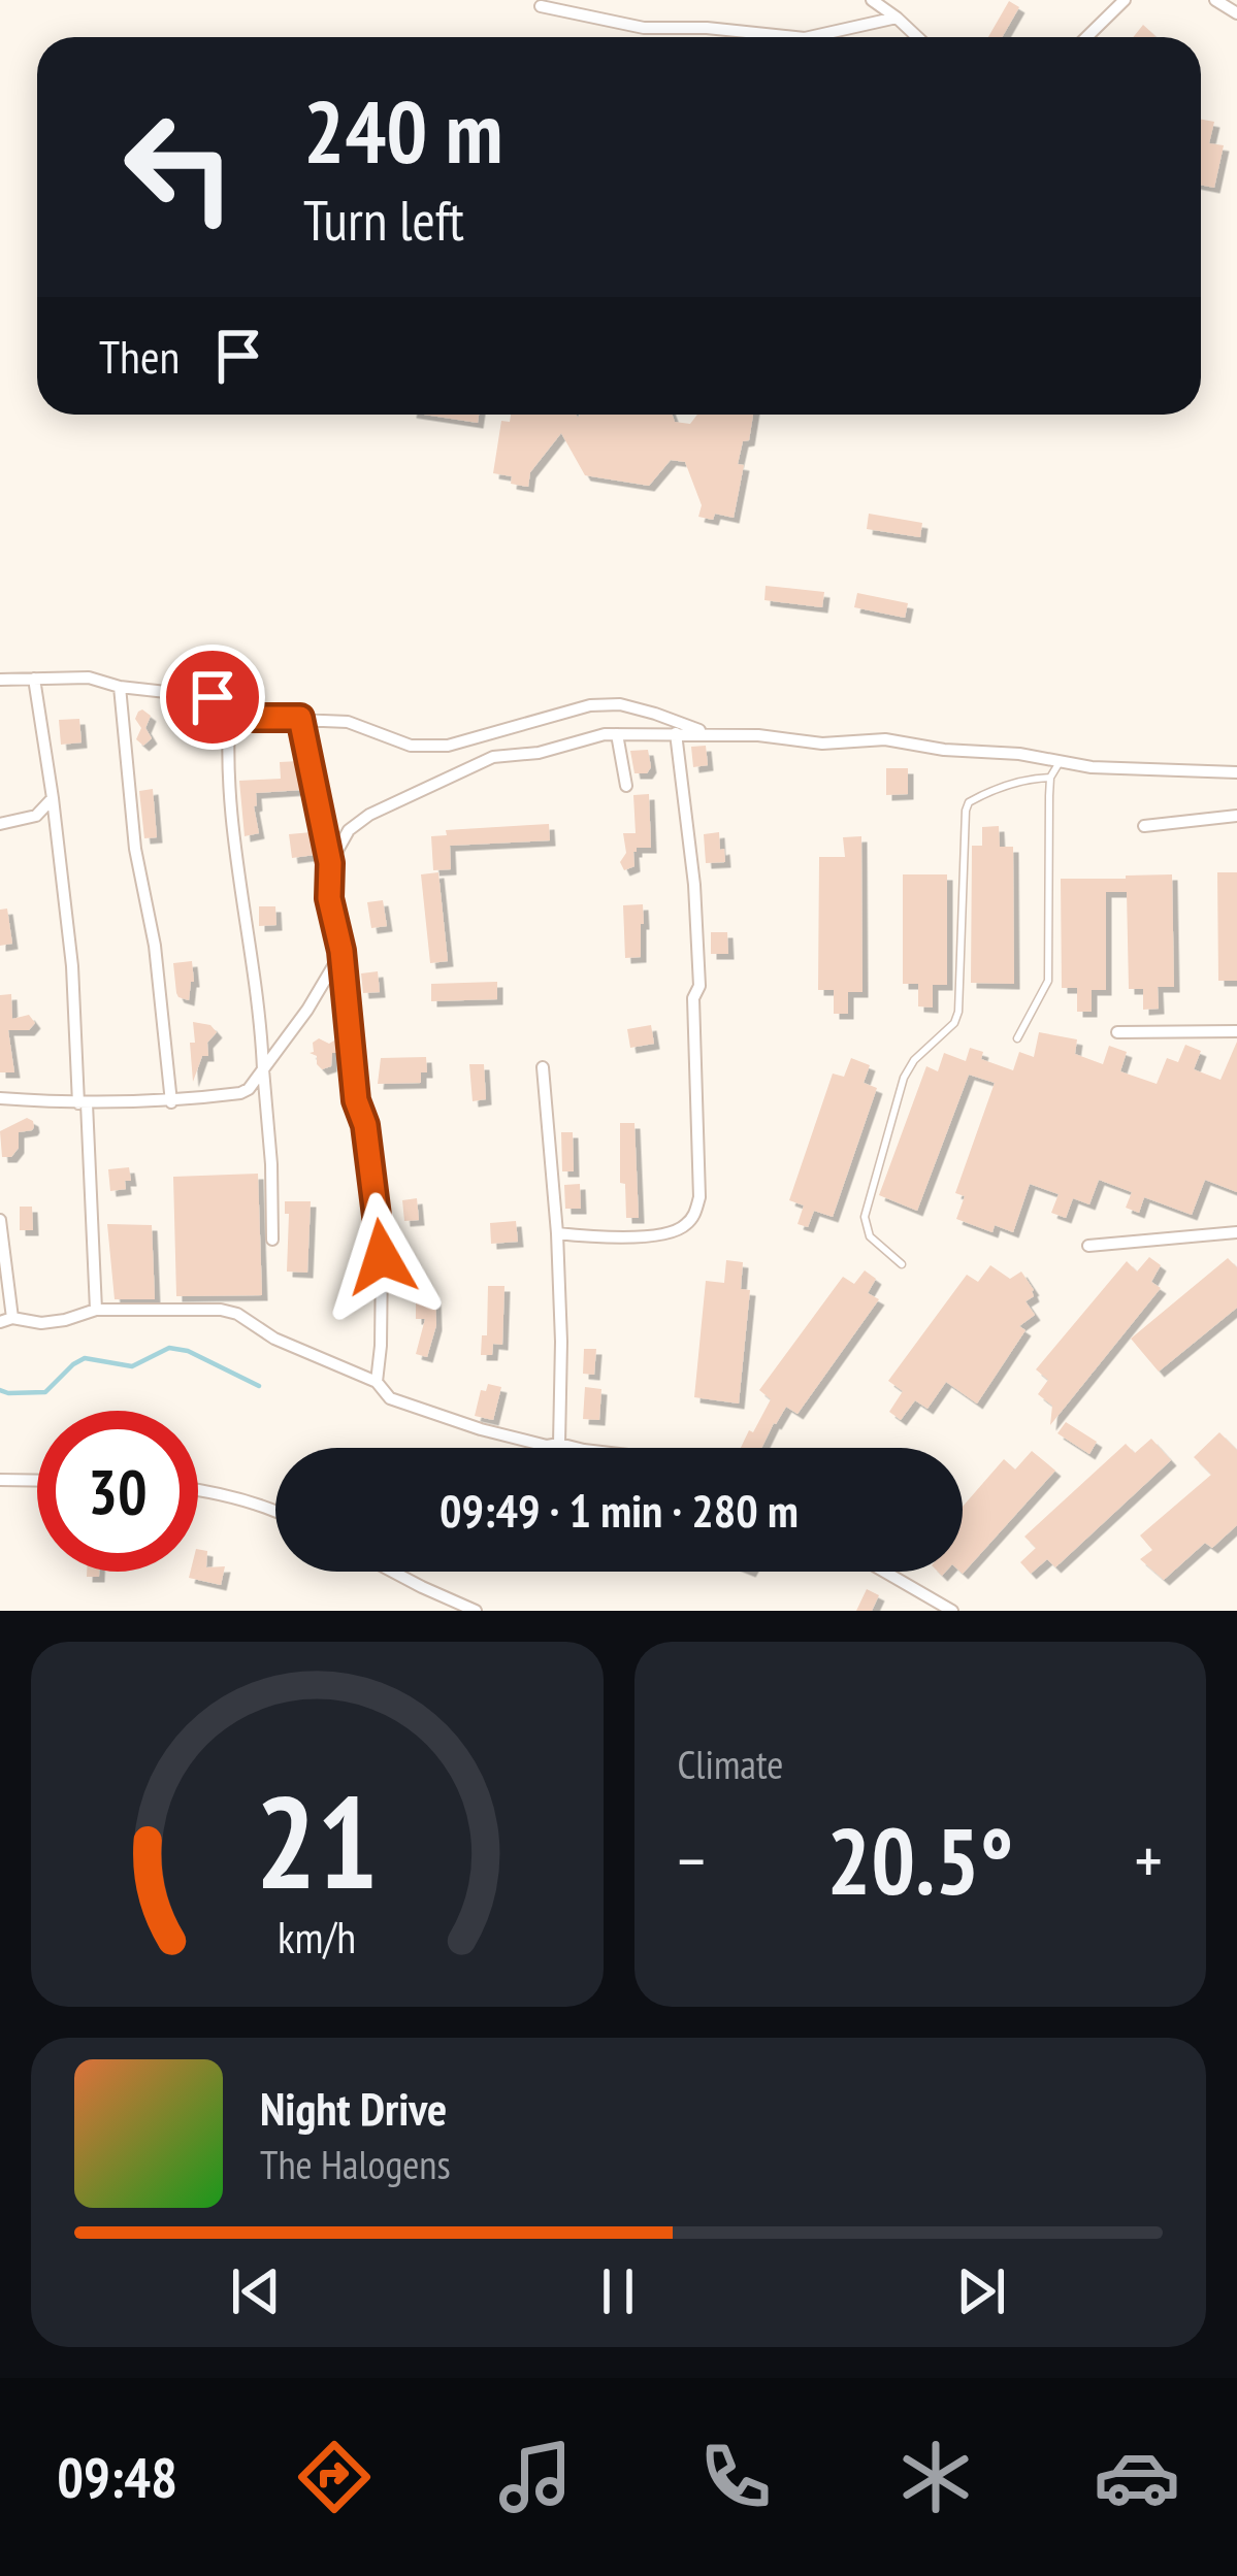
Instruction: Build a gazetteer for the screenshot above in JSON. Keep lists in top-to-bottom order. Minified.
{"page":{"turn":["240 m","Turn left"],"then":"Then","limit":"30","trip":"09:49 · 1 min · 280 m","tile":"Climate","heat":["−","20.5°","+"],"song":["Night Drive","The Halogens"],"tabs":"09:48","gauge":["21","km/h"]}}
